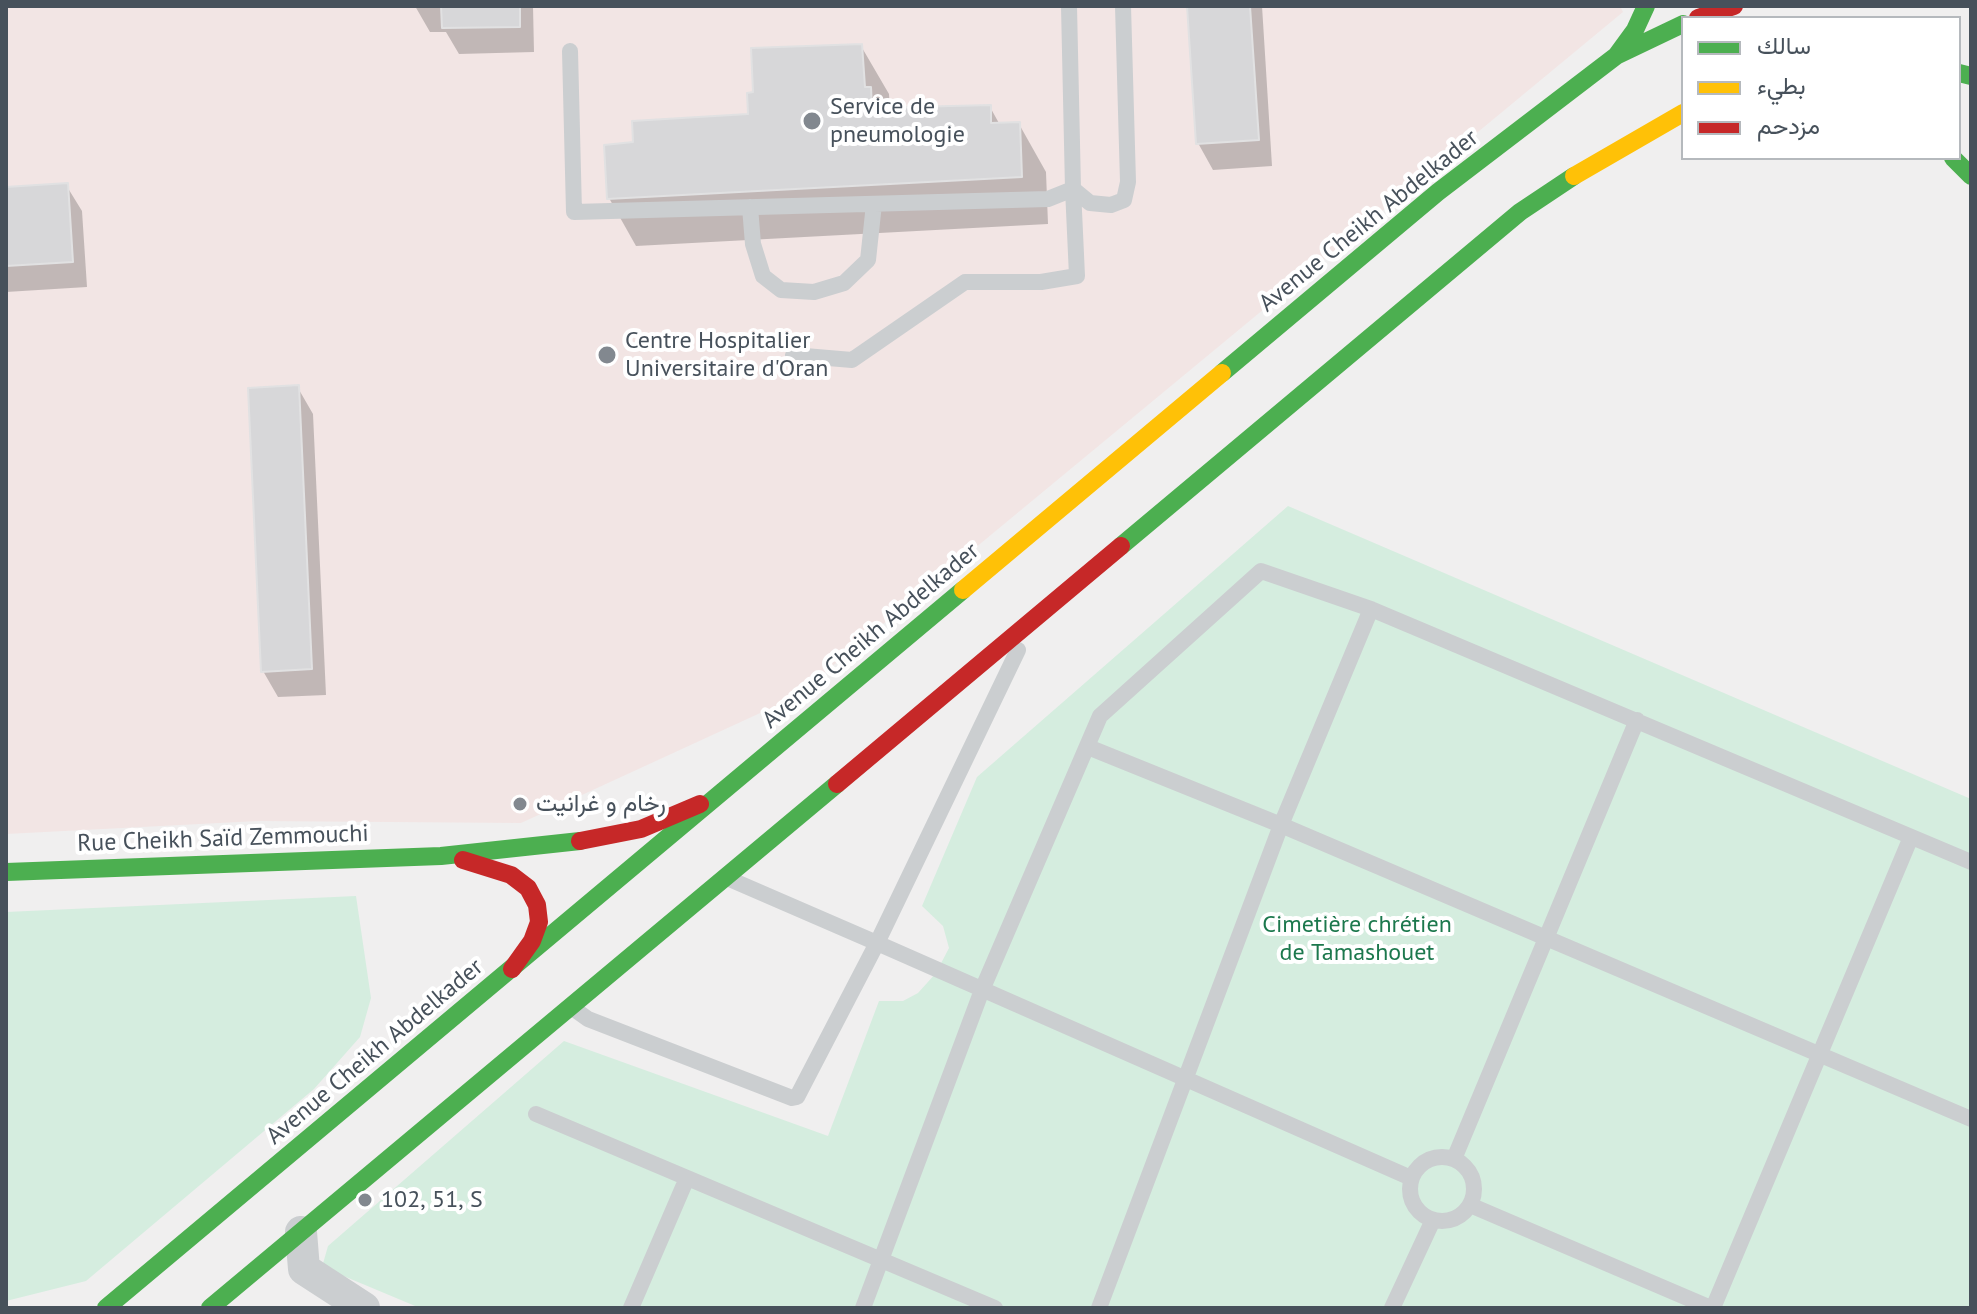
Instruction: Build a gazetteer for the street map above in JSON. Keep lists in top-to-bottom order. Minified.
{"streets":{"main road":["Avenue Cheikh Abdelkader","Rue Cheikh Saïd Zemmouchi"]},"parks":["Cimetière chrétien de Tamashouet"],"places":["Service de pneumologie","Centre Hospitalier Universitaire d'Oran","رخام و غرانيت","102, 51, S"],"legend":["سالك","بطيء","مزدحم"]}
